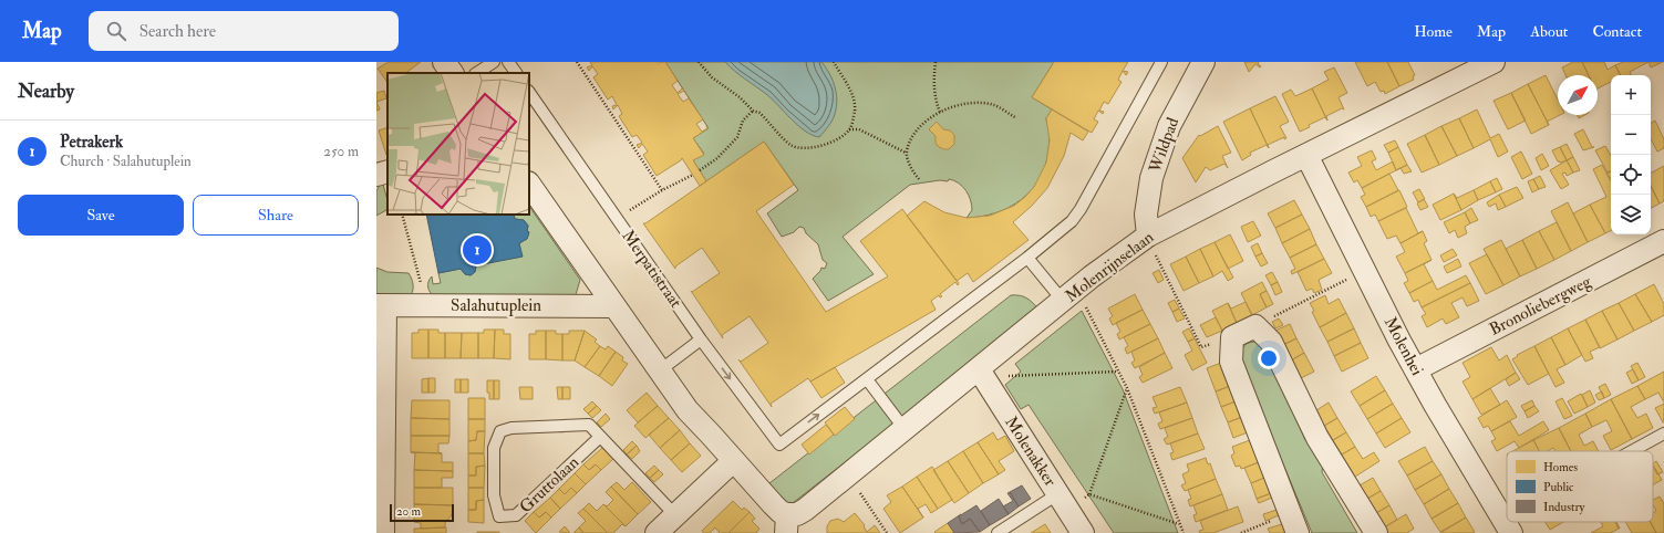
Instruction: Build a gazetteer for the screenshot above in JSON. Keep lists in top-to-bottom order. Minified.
{"streets":{"street":["Wildpad","Molenrijnselaan","Salahutuplein","Bronoliebergweg","Molenhei","Molenakker"],"lane":["Merpatistraat","Gruttolaan"]},"crossings":[["Wildpad","Molenrijnselaan"],["Molenrijnselaan","Molenhei"],["Molenrijnselaan","Molenakker"],["Bronoliebergweg","Molenhei"]],"legend":["Homes","Public","Industry"],"scale_bar":"20 m","north":"top right","page":{"header":"Map","search":"Search here","nav":["Home","Map","About","Contact"],"heading":"Nearby","map_buttons":["+","−"],"list":[{"mark":"1","name":"Petrakerk","note":"Church · Salahutuplein","value":"250 m"}],"buttons":["Save","Share"],"pins":"1","scale":"20 m"}}
